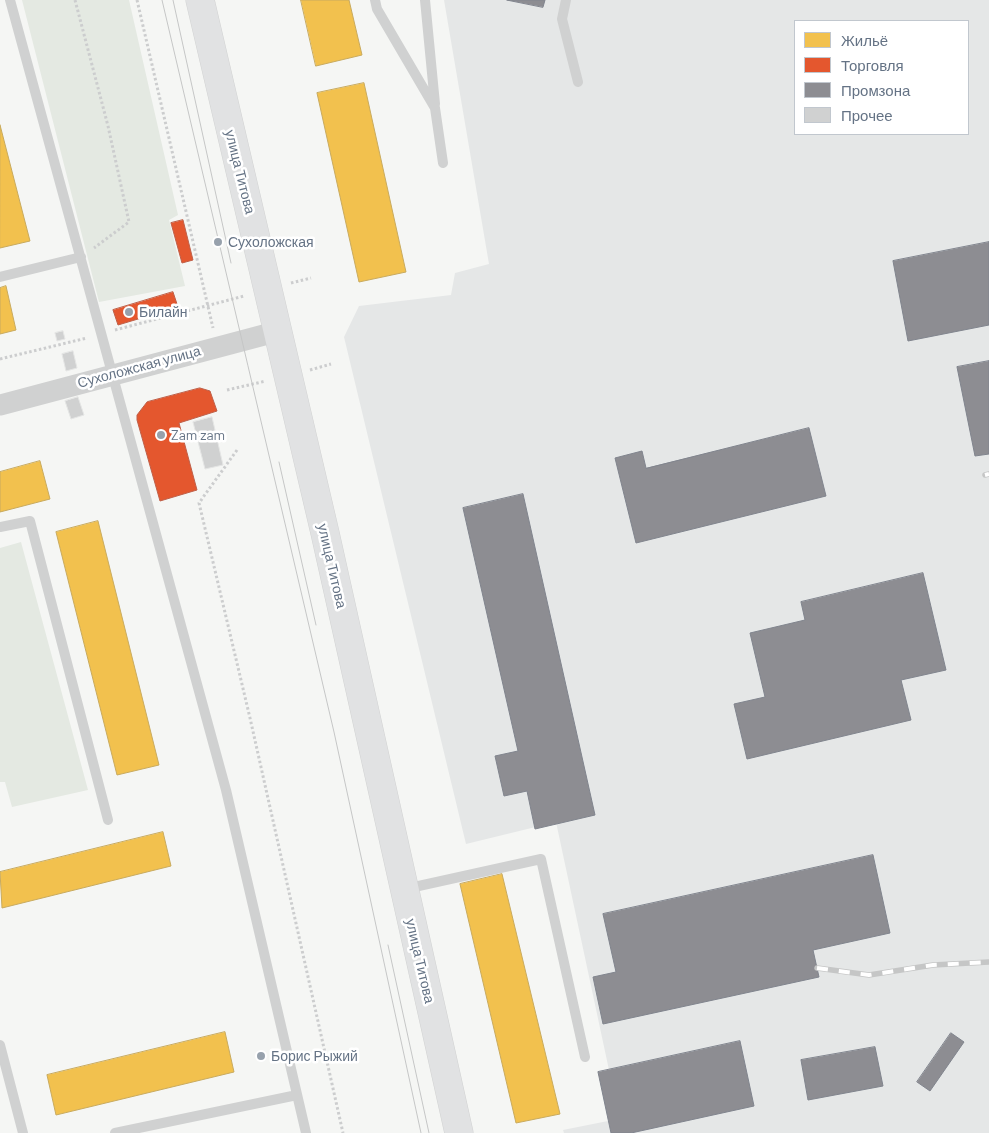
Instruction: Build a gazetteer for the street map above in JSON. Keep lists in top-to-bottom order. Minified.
{"streets":{"main road":["улица Титова"],"street":["Сухоложская улица"]},"crossings":[["улица Титова","Сухоложская улица"]],"places":["Сухоложская","Билайн","Zam zam","Борис Рыжий"],"legend":["Жильё","Торговля","Промзона","Прочее"]}
